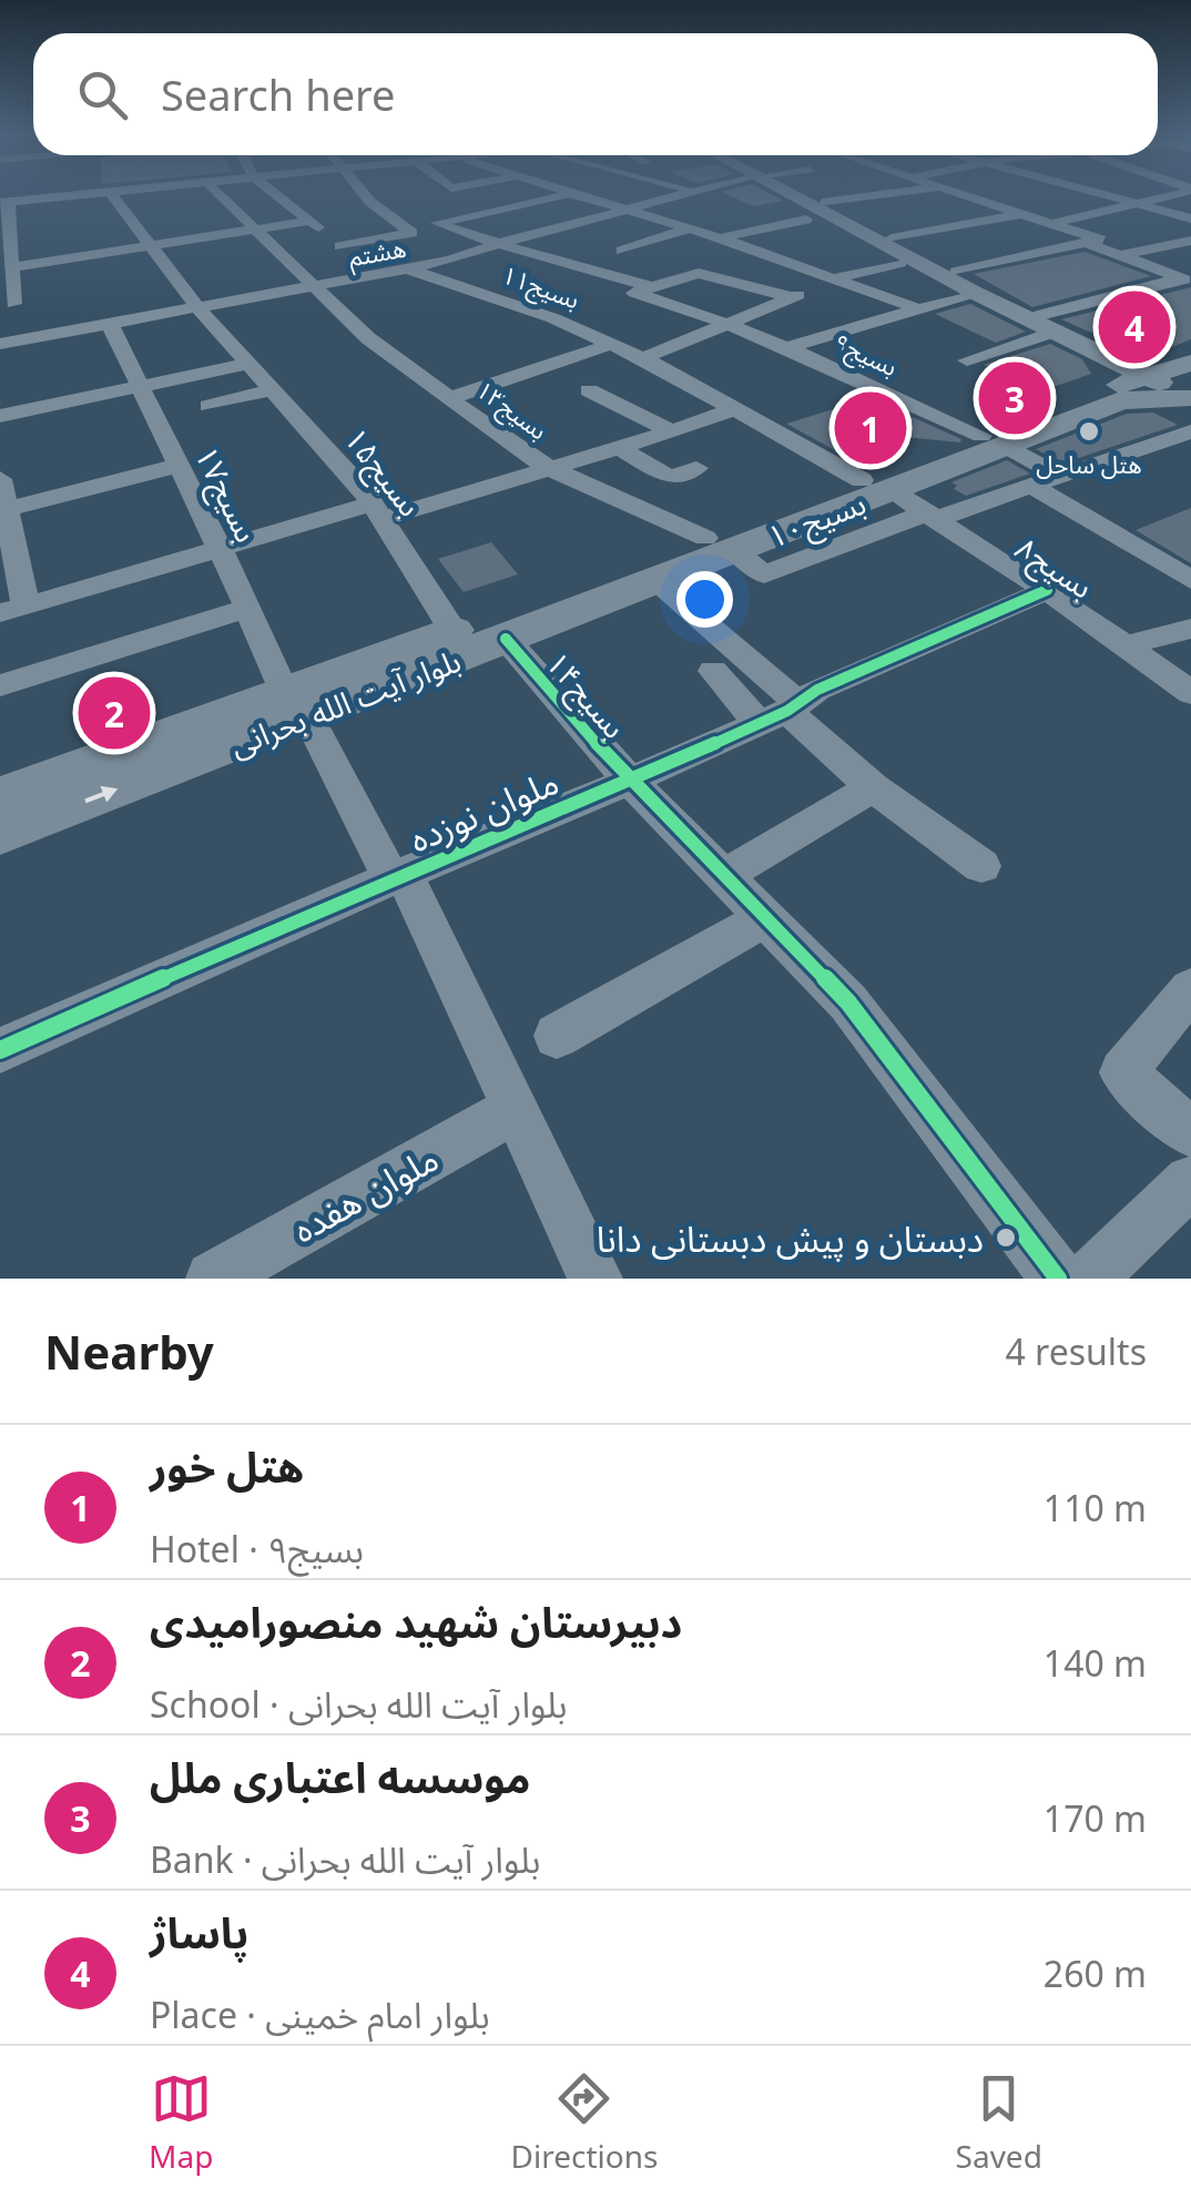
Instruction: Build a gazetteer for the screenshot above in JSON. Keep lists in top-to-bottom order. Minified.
{"streets":{"main road":["بلوار آیت الله بحرانی"],"street":["هشتم","بسیج۱۱","بسیج۹","بسیج۱۳","بسیج۱۵","بسیج۱۷","بسیج۱۰","بسیج۸","بسیج۱۴","ملوان نوزده","ملوان هفده"]},"crossings":[["هشتم","بسیج۱۱"],["هشتم","بسیج۱۳"],["هشتم","بسیج۱۵"],["هشتم","بسیج۱۷"],["بسیج۱۱","بسیج۸"],["بسیج۱۱","بلوار آیت الله بحرانی"],["بسیج۹","بلوار آیت الله بحرانی"],["بسیج۱۳","بسیج۱۰"],["بسیج۱۳","بلوار آیت الله بحرانی"],["بسیج۱۵","بلوار آیت الله بحرانی"],["بسیج۱۷","بلوار آیت الله بحرانی"],["بسیج۱۷","ملوان نوزده"],["بسیج۱۷","ملوان هفده"],["بسیج۱۰","بسیج۸"],["بسیج۱۰","بلوار آیت الله بحرانی"],["بسیج۸","بلوار آیت الله بحرانی"],["بسیج۸","ملوان نوزده"],["بسیج۱۴","بلوار آیت الله بحرانی"],["بسیج۱۴","ملوان نوزده"]],"places":["هتل ساحل","دبستان و پیش دبستانی دانا"],"page":{"search":"Search here","pins":["4","3","1","2"],"heading":["Nearby","4 results"],"list":[{"mark":"1","name":"هتل خور","note":"Hotel · بسیج۹","value":"110 m"},{"mark":"2","name":"دبیرستان شهید منصورامیدی","note":"School · بلوار آیت الله بحرانی","value":"140 m"},{"mark":"3","name":"موسسه اعتباری ملل","note":"Bank · بلوار آیت الله بحرانی","value":"170 m"},{"mark":"4","name":"پاساژ","note":"Place · بلوار امام خمینی","value":"260 m"}],"nav":["Map","Directions","Saved"]}}
